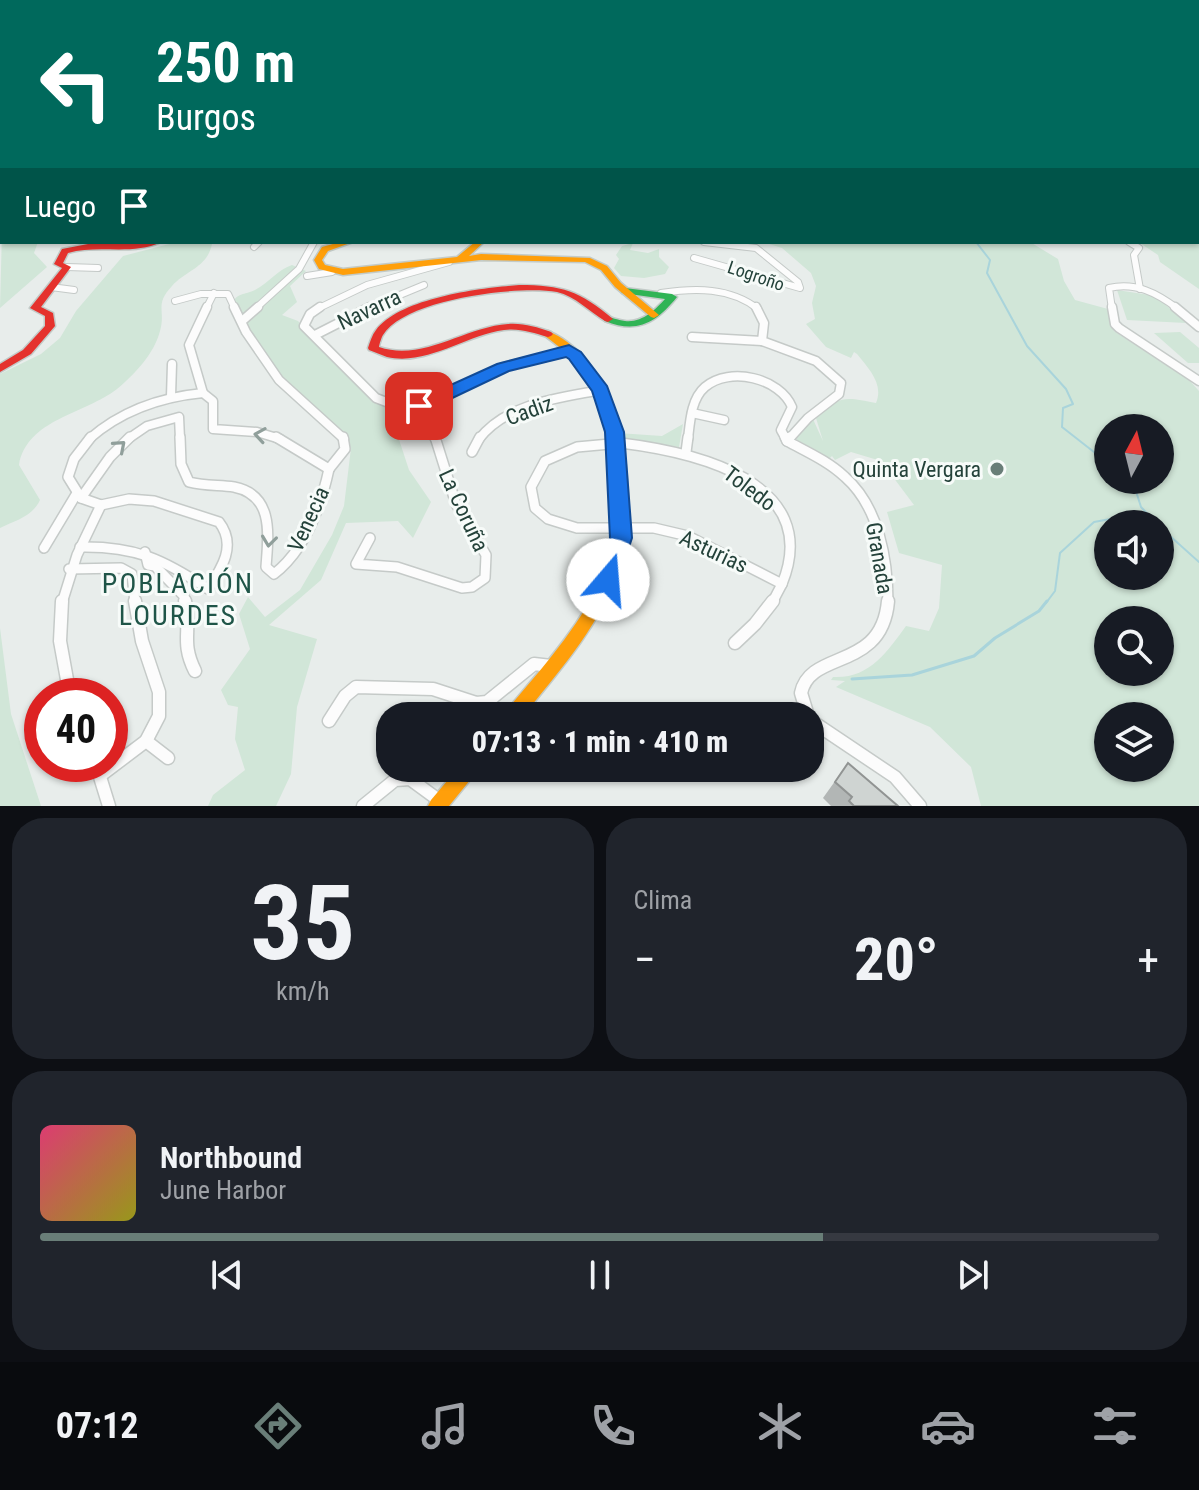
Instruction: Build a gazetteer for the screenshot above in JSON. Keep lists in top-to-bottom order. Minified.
{"streets":{"street":["Logroño","Navarra","Cadiz","Toledo","La Coruña","Venecia","Asturias","Granada"]},"crossings":[["Toledo","Asturias"]],"districts":["POBLACIÓN LOURDES"],"places":["Quinta Vergara"],"north":"top","page":{"turn":["250 m","Burgos"],"then":"Luego","limit":"40","trip":"07:13 · 1 min · 410 m","tile":[["35","km/h"],"Clima"],"heat":["−","20°","+"],"song":["Northbound","June Harbor"],"tabs":"07:12"}}
